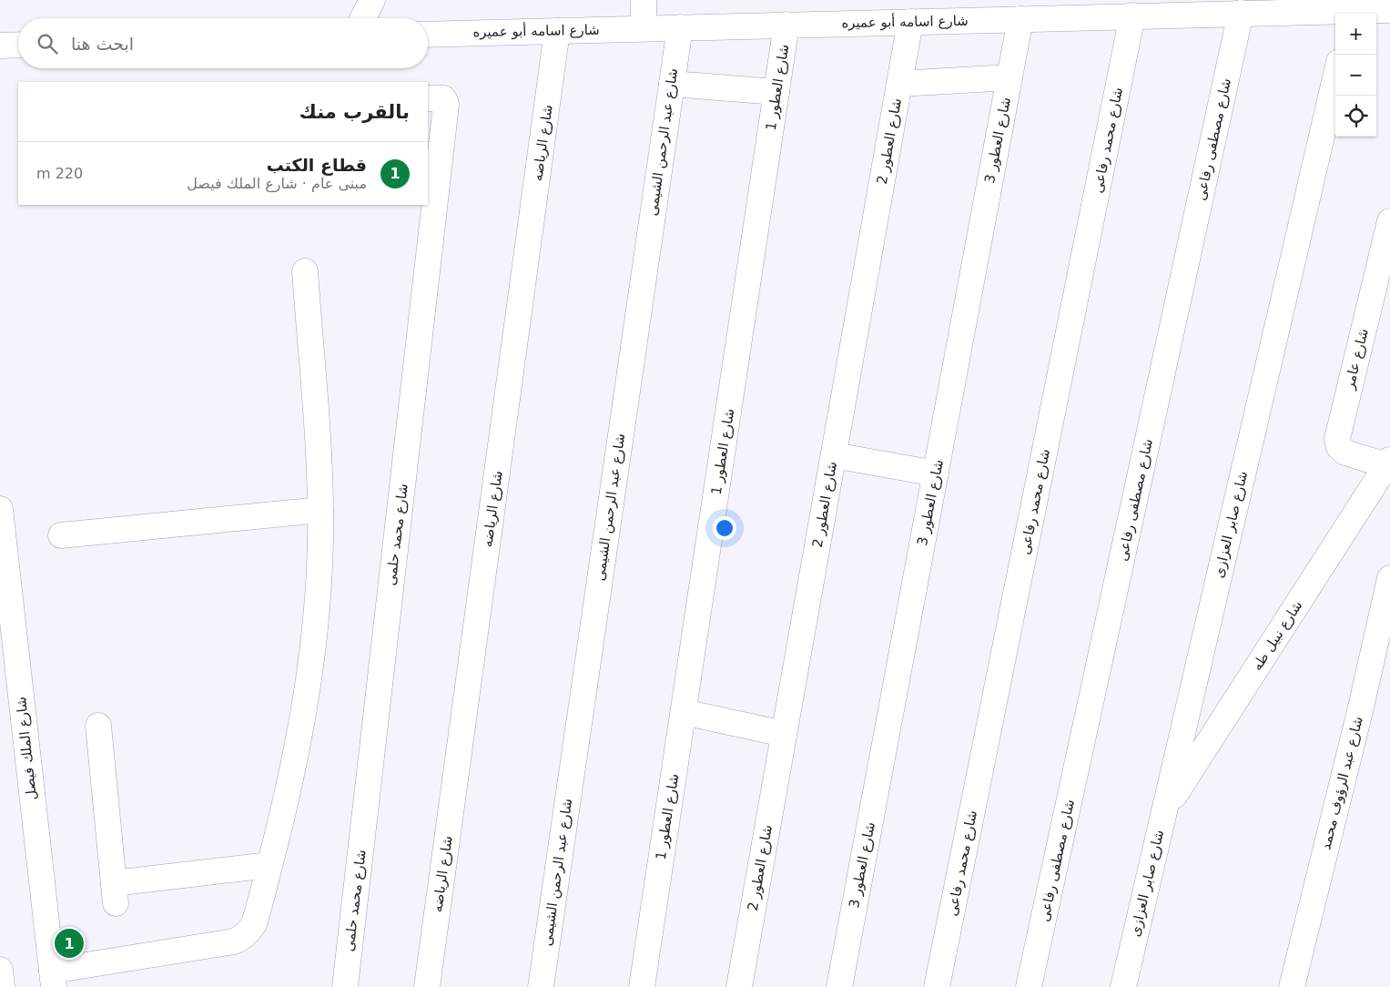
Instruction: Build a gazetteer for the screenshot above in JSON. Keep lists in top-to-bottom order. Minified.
{"streets":{"street":["شارع اسامه أبو عميره","شارع العطور 1","شارع مصطفى رفاعى","شارع العطور 3","شارع محمد رفاعى","شارع العطور 2","شارع عبد الرحمن الشيمى","شارع الرياضه","شارع عامر","شارع صابر العزازى","شارع محمد حلمى","شارع نبيل طه","شارع الملك فيصل","شارع عبد الرؤوف محمد"]},"crossings":[["شارع اسامه أبو عميره","شارع العطور 1"],["شارع اسامه أبو عميره","شارع مصطفى رفاعى"],["شارع اسامه أبو عميره","شارع العطور 3"],["شارع اسامه أبو عميره","شارع محمد رفاعى"],["شارع اسامه أبو عميره","شارع العطور 2"],["شارع اسامه أبو عميره","شارع عبد الرحمن الشيمى"],["شارع اسامه أبو عميره","شارع الرياضه"],["شارع عامر","شارع نبيل طه"],["شارع صابر العزازى","شارع نبيل طه"]],"page":{"map_buttons":["+","−"],"search":"ابحث هنا","heading":"بالقرب منك","list":[{"mark":"1","name":"قطاع الكتب","note":"مبنى عام · شارع الملك فيصل","value":"220 m"}],"pins":"1"}}
